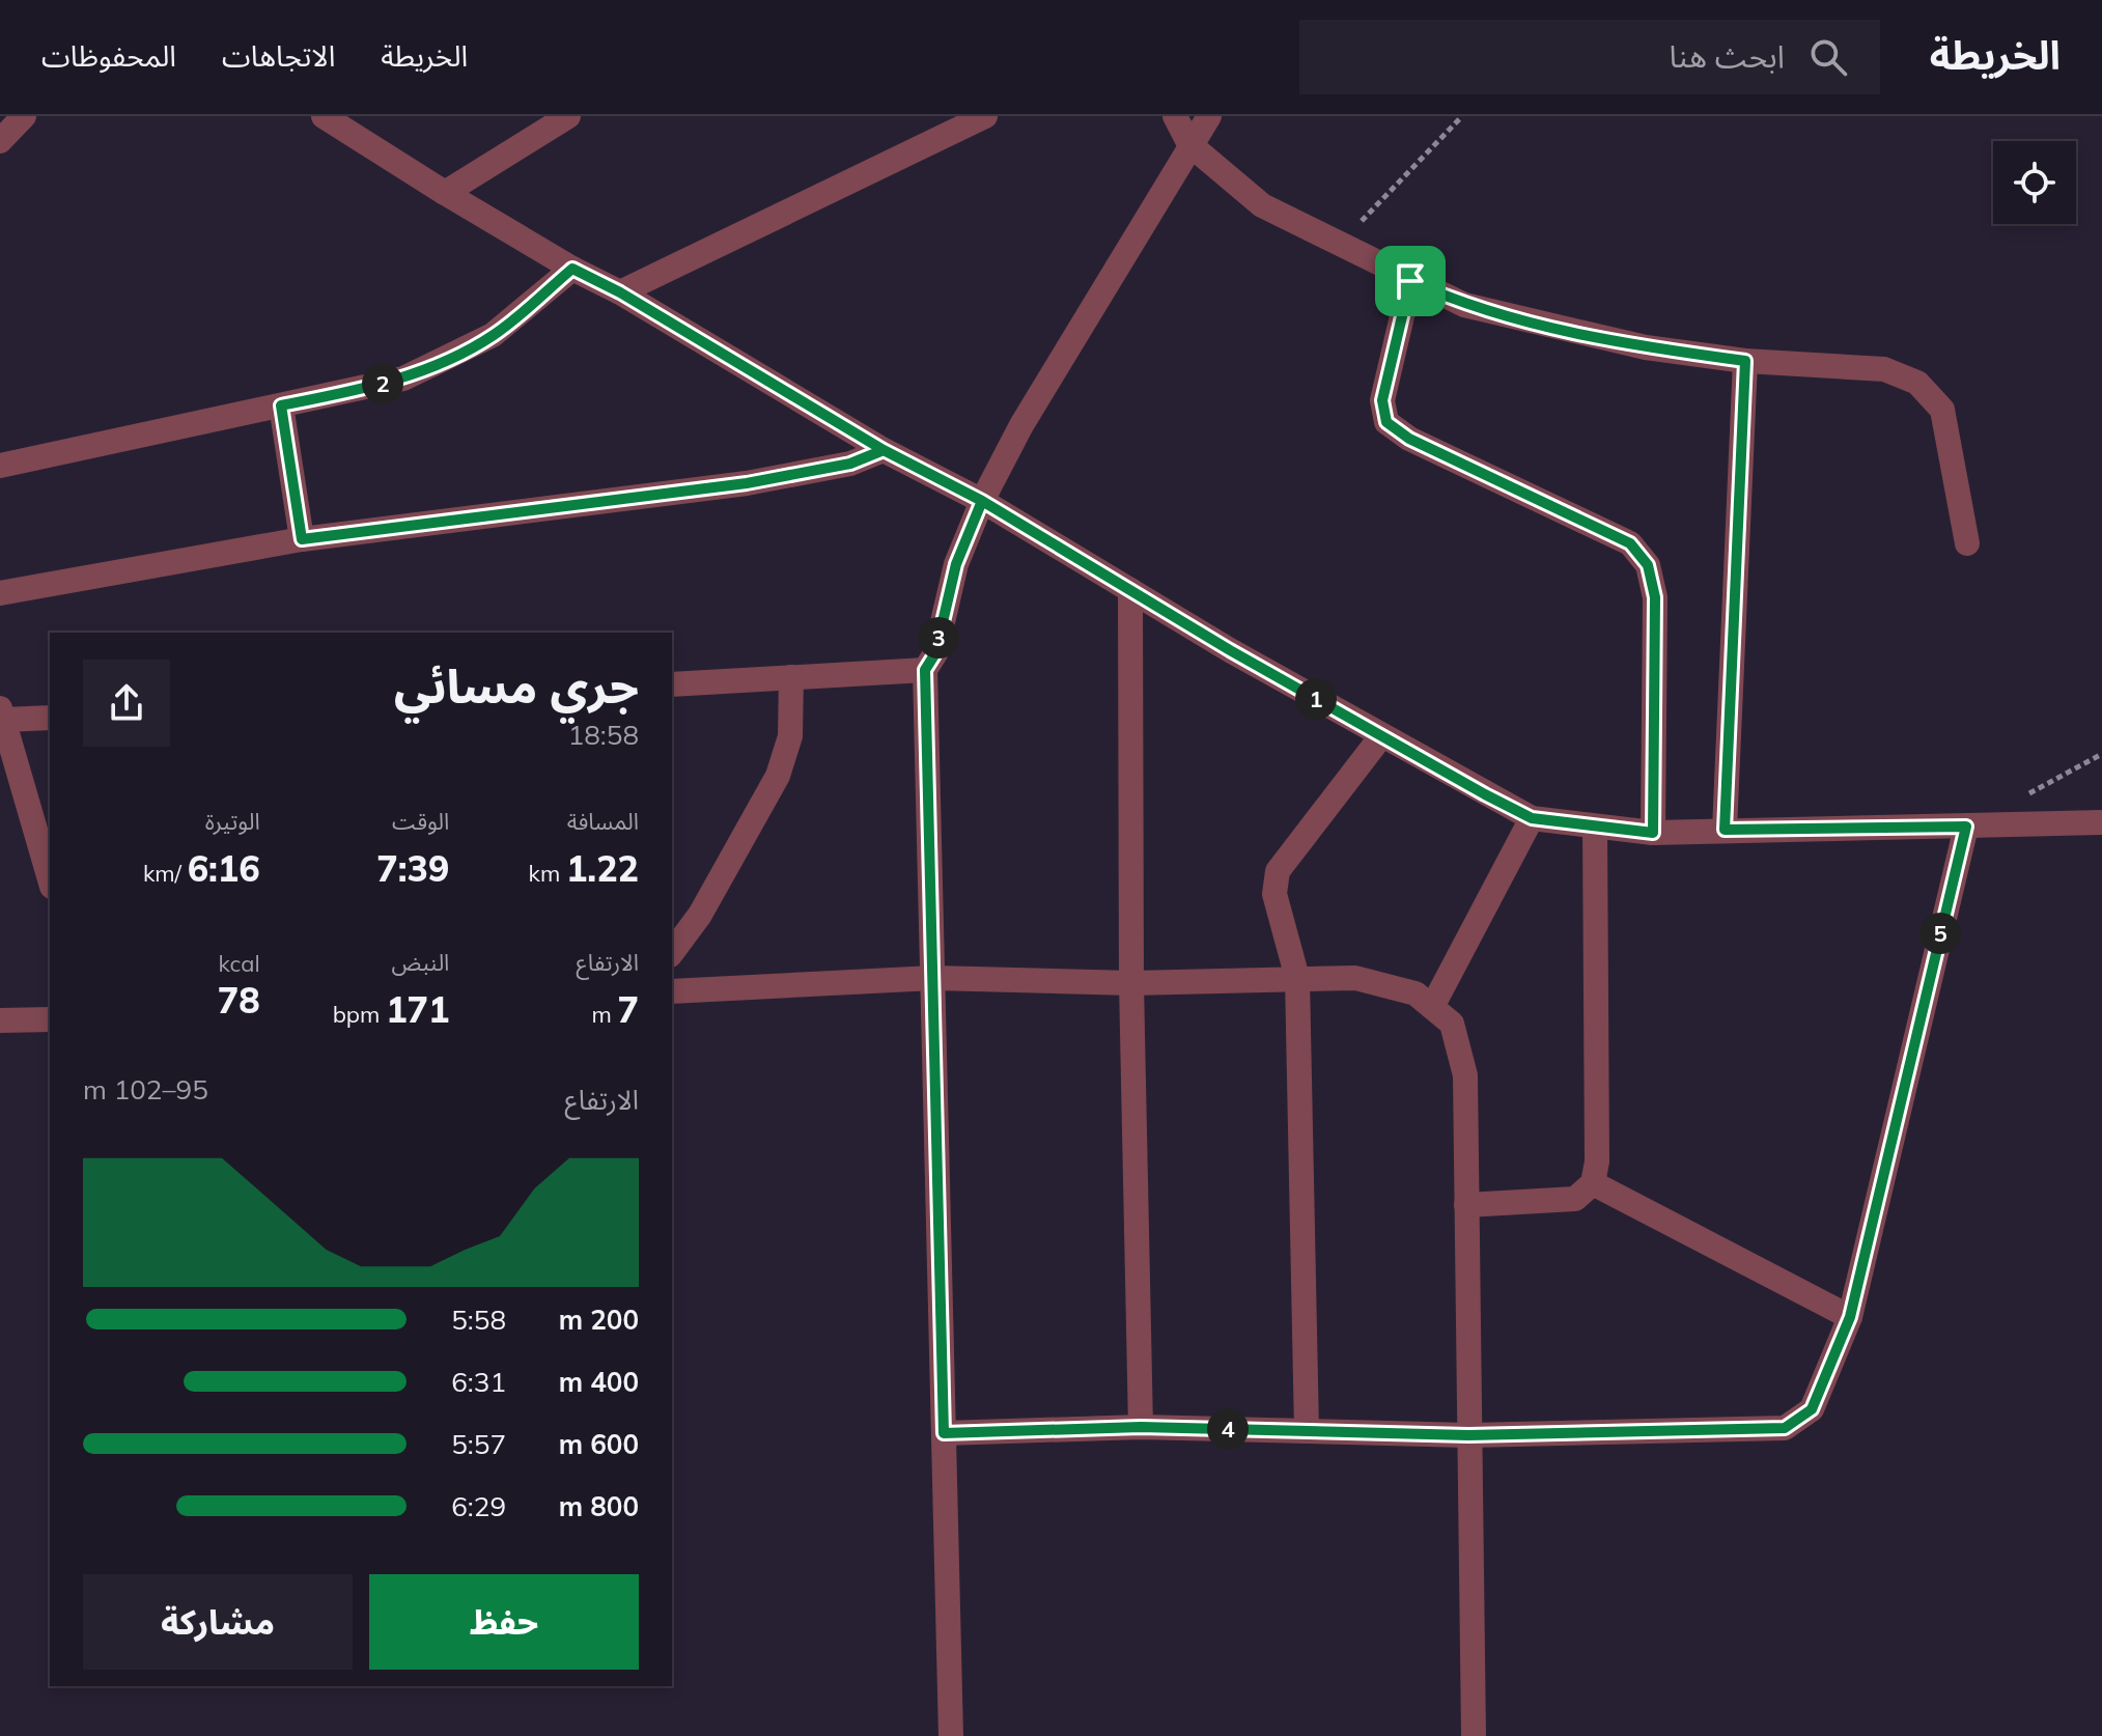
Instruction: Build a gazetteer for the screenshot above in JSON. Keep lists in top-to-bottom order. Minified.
{"page":{"header":"الخريطة","search":"ابحث هنا","nav":["الخريطة","الاتجاهات","المحفوظات"],"pins":["2","3","1","5","4"],"heading":["جري مسائي","18:58"],"stats":[["المسافة","1.22 km"],["الوقت","7:39"],["الوتيرة","6:16 /km"],["الارتفاع","7 m"],["النبض","171 bpm"],["kcal","78"]],"chart":["الارتفاع","95–102 m"],"list":[{"name":"200 m","note":"5:58"},{"name":"400 m","note":"6:31"},{"name":"600 m","note":"5:57"},{"name":"800 m","note":"6:29"}],"buttons":["حفظ","مشاركة"]}}
